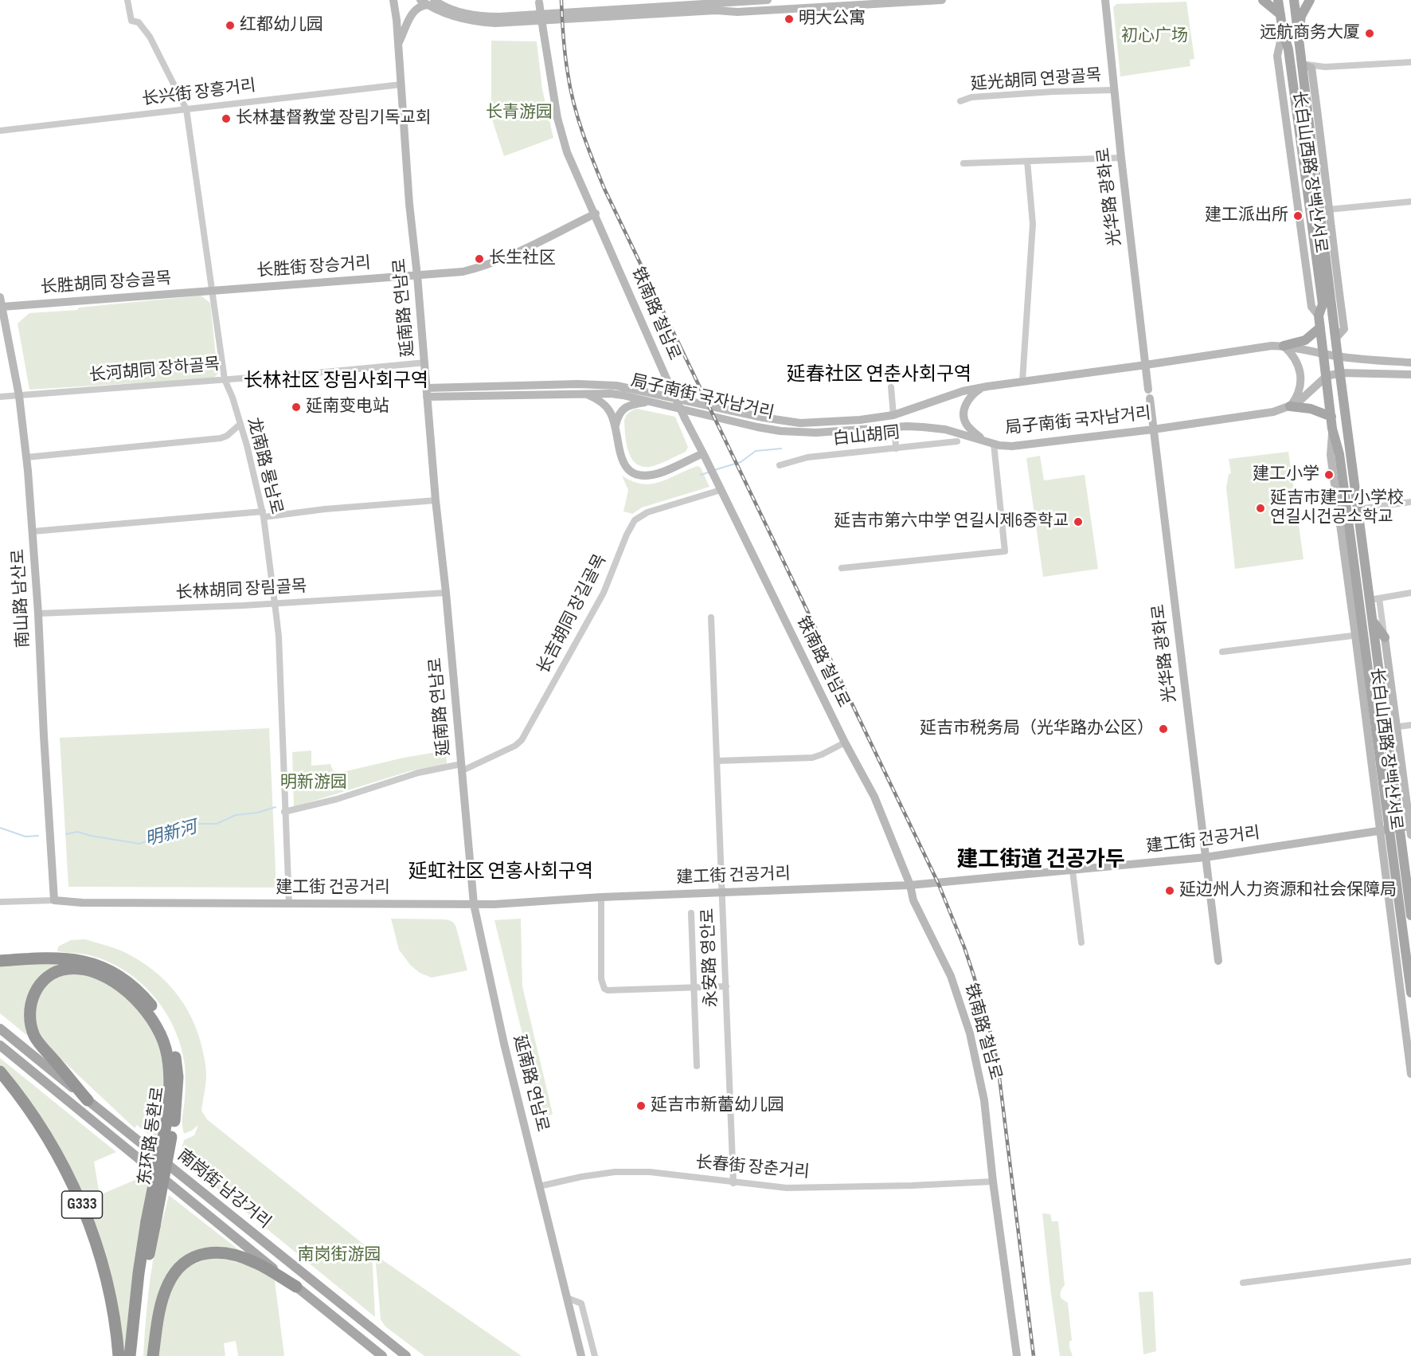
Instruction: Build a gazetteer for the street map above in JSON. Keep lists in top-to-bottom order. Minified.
{"streets":{"highway":["东环路 동환로","G333"],"main road":["长白山西路 장백산서로","光华路 광화로","长胜街 장승거리","长胜胡同 장승골목","延南路 연남로","铁南路 철남로","局子南街 국자남거리","南山路 남산로","建工街 건공거리","南岗街 남강거리"],"street":["延光胡同 연광골목","长兴街 장흥거리","长河胡同 장하골목","白山胡同","龙南路 룡남로","长林胡同 장림골목","长吉胡同 장길골목","永安路 영안로","长春街 장춘거리"]},"crossings":[["延光胡同 연광골목","光华路 광화로"],["长兴街 장흥거리","延南路 연남로"],["长兴街 장흥거리","龙南路 룡남로"],["长白山西路 장백산서로","局子南街 국자남거리"],["长白山西路 장백산서로","建工街 건공거리"],["光华路 광화로","局子南街 국자남거리"],["光华路 광화로","建工街 건공거리"],["长胜街 장승거리","长胜胡同 장승골목"],["长胜街 장승거리","延南路 연남로"],["长胜街 장승거리","铁南路 철남로"],["长胜街 장승거리","龙南路 룡남로"],["长胜胡同 장승골목","龙南路 룡남로"],["长胜胡同 장승골목","南山路 남산로"],["延南路 연남로","长河胡同 장하골목"],["延南路 연남로","局子南街 국자남거리"],["延南路 연남로","长林胡同 장림골목"],["延南路 연남로","长吉胡同 장길골목"],["延南路 연남로","建工街 건공거리"],["延南路 연남로","长春街 장춘거리"],["铁南路 철남로","长吉胡同 장길골목"],["铁南路 철남로","建工街 건공거리"],["铁南路 철남로","长春街 장춘거리"],["长河胡同 장하골목","龙南路 룡남로"],["长河胡同 장하골목","南山路 남산로"],["龙南路 룡남로","长林胡同 장림골목"],["龙南路 룡남로","长吉胡同 장길골목"],["龙南路 룡남로","建工街 건공거리"],["长林胡同 장림골목","南山路 남산로"],["南山路 남산로","建工街 건공거리"],["建工街 건공거리","永安路 영안로"],["永安路 영안로","长春街 장춘거리"]],"districts":["延春社区 연춘사회구역","长林社区 장림사회구역","建工街道 건공가두","延虹社区 연홍사회구역"],"water":["明新河"],"parks":["初心广场","长青游园","明新游园","南岗街游园"],"places":["明大公寓","红都幼儿园","远航商务大厦","长林基督教堂 장림기독교회","建工派出所","长生社区","延南变电站","建工小学","延吉市建工小学校 연길시건공소학교","延吉市第六中学 연길시제6중학교","延吉市税务局（光华路办公区）","延边州人力资源和社会保障局","延吉市新蕾幼儿园"]}
